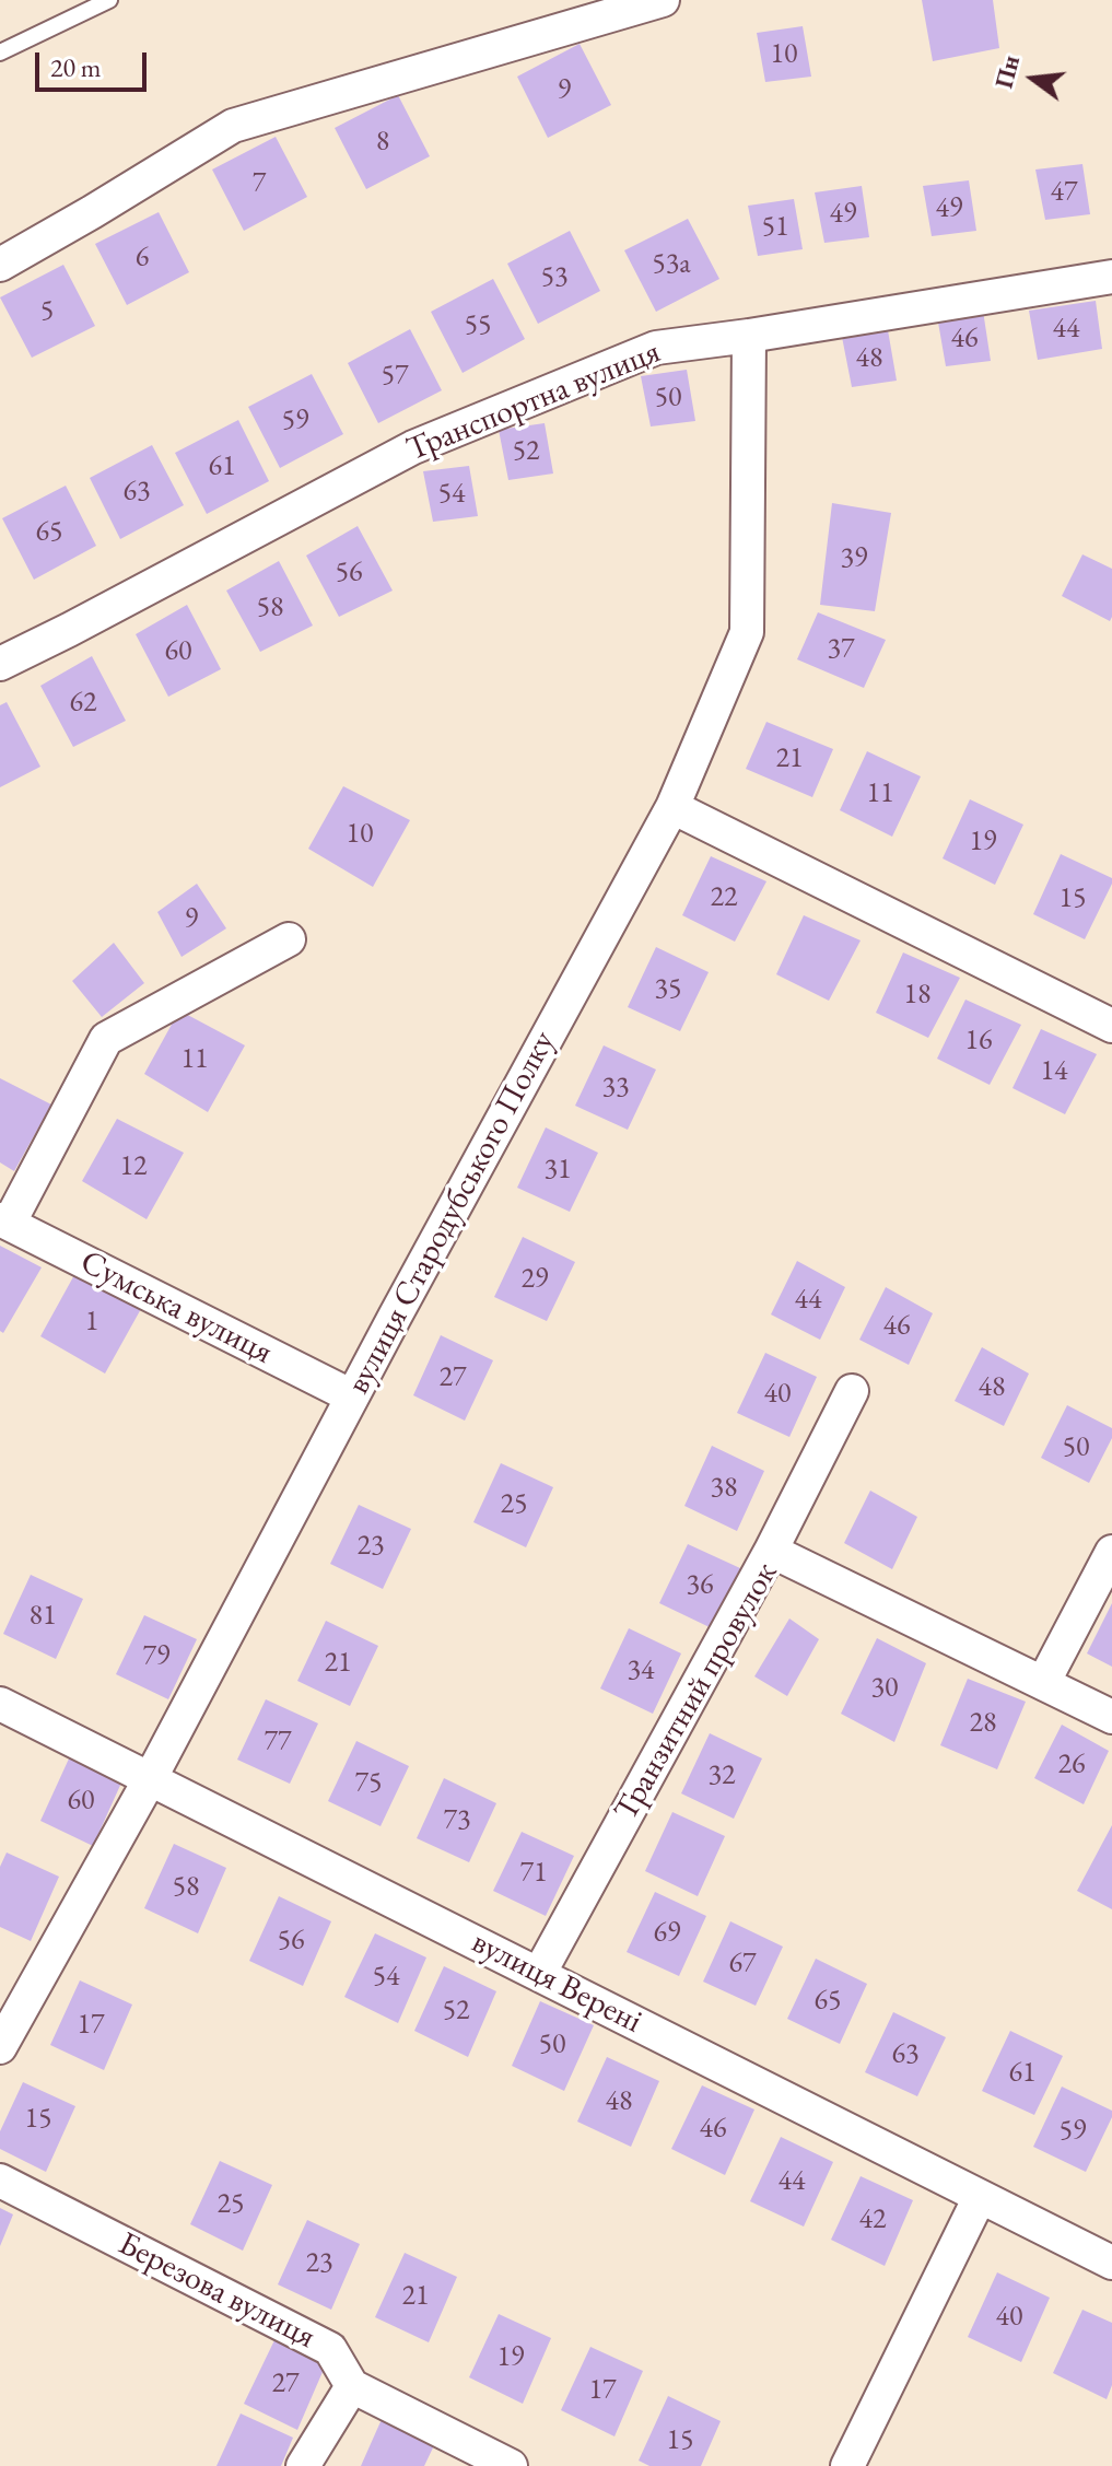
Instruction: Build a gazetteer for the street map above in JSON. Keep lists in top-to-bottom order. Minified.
{"streets":{"street":["Транспортна вулиця","вулиця Стародубського Полку","Сумська вулиця","Транзитний провулок","вулиця Верені","Березова вулиця"]},"crossings":[["Транспортна вулиця","вулиця Стародубського Полку"],["вулиця Стародубського Полку","Сумська вулиця"],["вулиця Стародубського Полку","вулиця Верені"],["Транзитний провулок","вулиця Верені"]],"house_numbers":["10","9","8","7","47","49","49","51","6","53а","53","5","55","44","46","48","57","50","59","52","61","63","54","65","39","56","58","37","60","62","21","11","10","19","22","15","9","35","18","16","11","14","33","12","31","29","44","1","46","27","48","40","50","38","25","23","36","81","79","21","34","30","28","77","26","32","75","60","73","71","58","69","56","67","54","65","52","17","50","63","61","48","15","46","59","44","25","42","23","21","40","19","27","17","15"],"scale_bar":"20 m","north":"left"}
